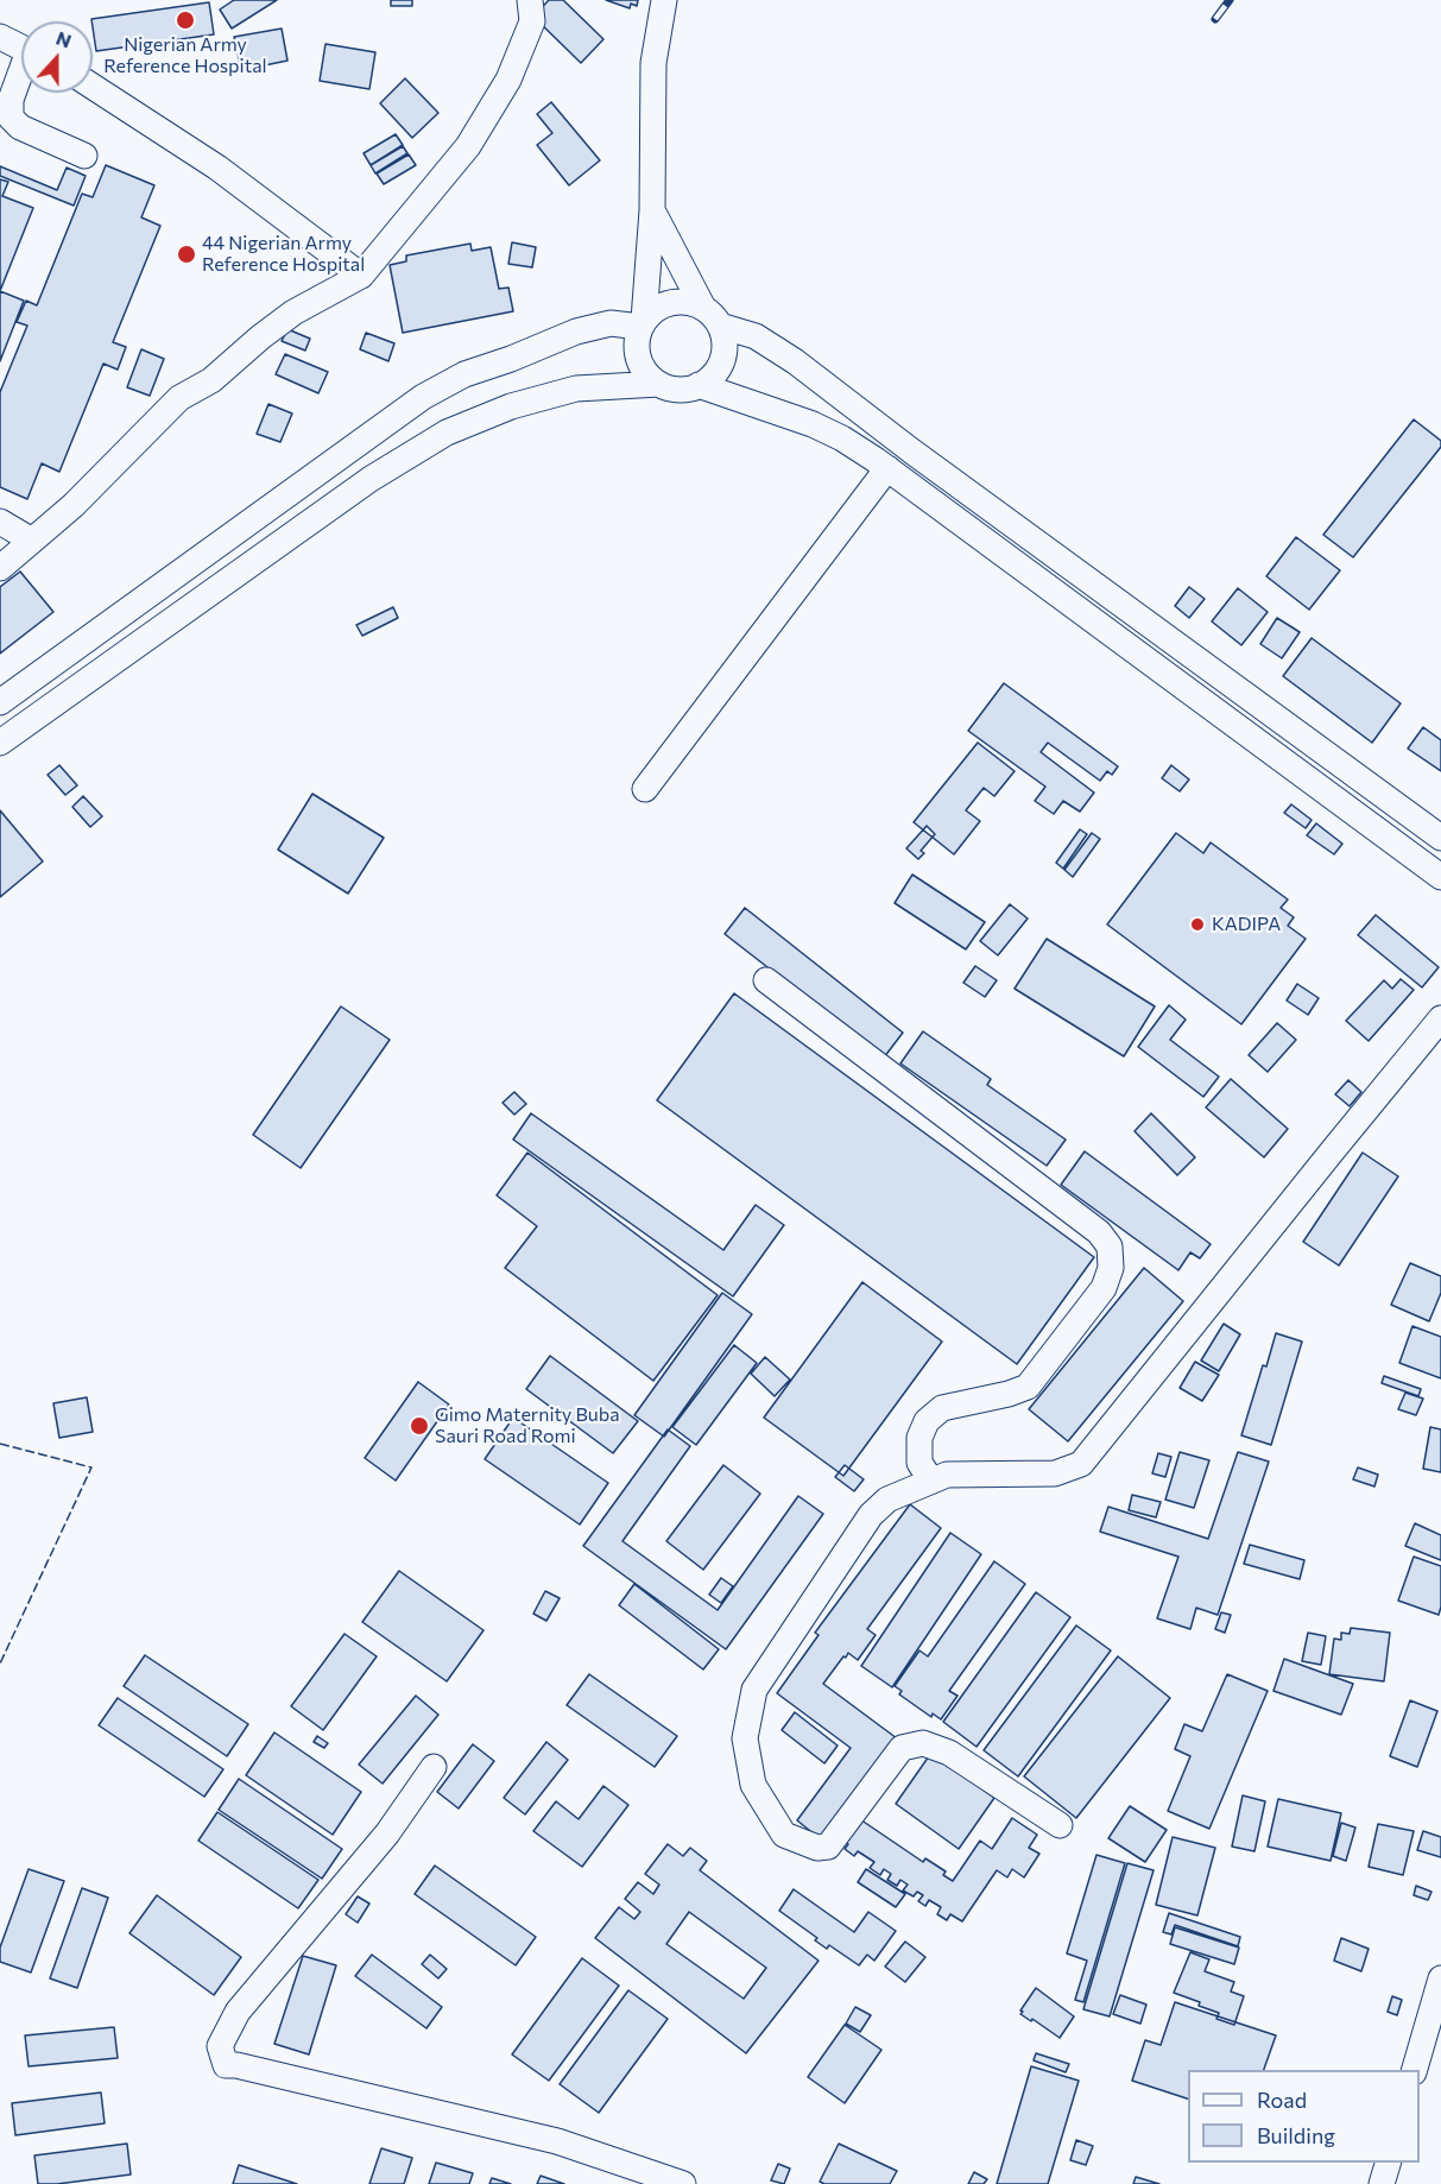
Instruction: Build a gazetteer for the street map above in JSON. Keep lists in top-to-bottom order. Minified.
{"places":["Nigerian Army Reference Hospital","44 Nigerian Army Reference Hospital","KADIPA","Gimo Maternity Buba Sauri Road Romi"],"legend":["Road","Building"],"north":"top"}
